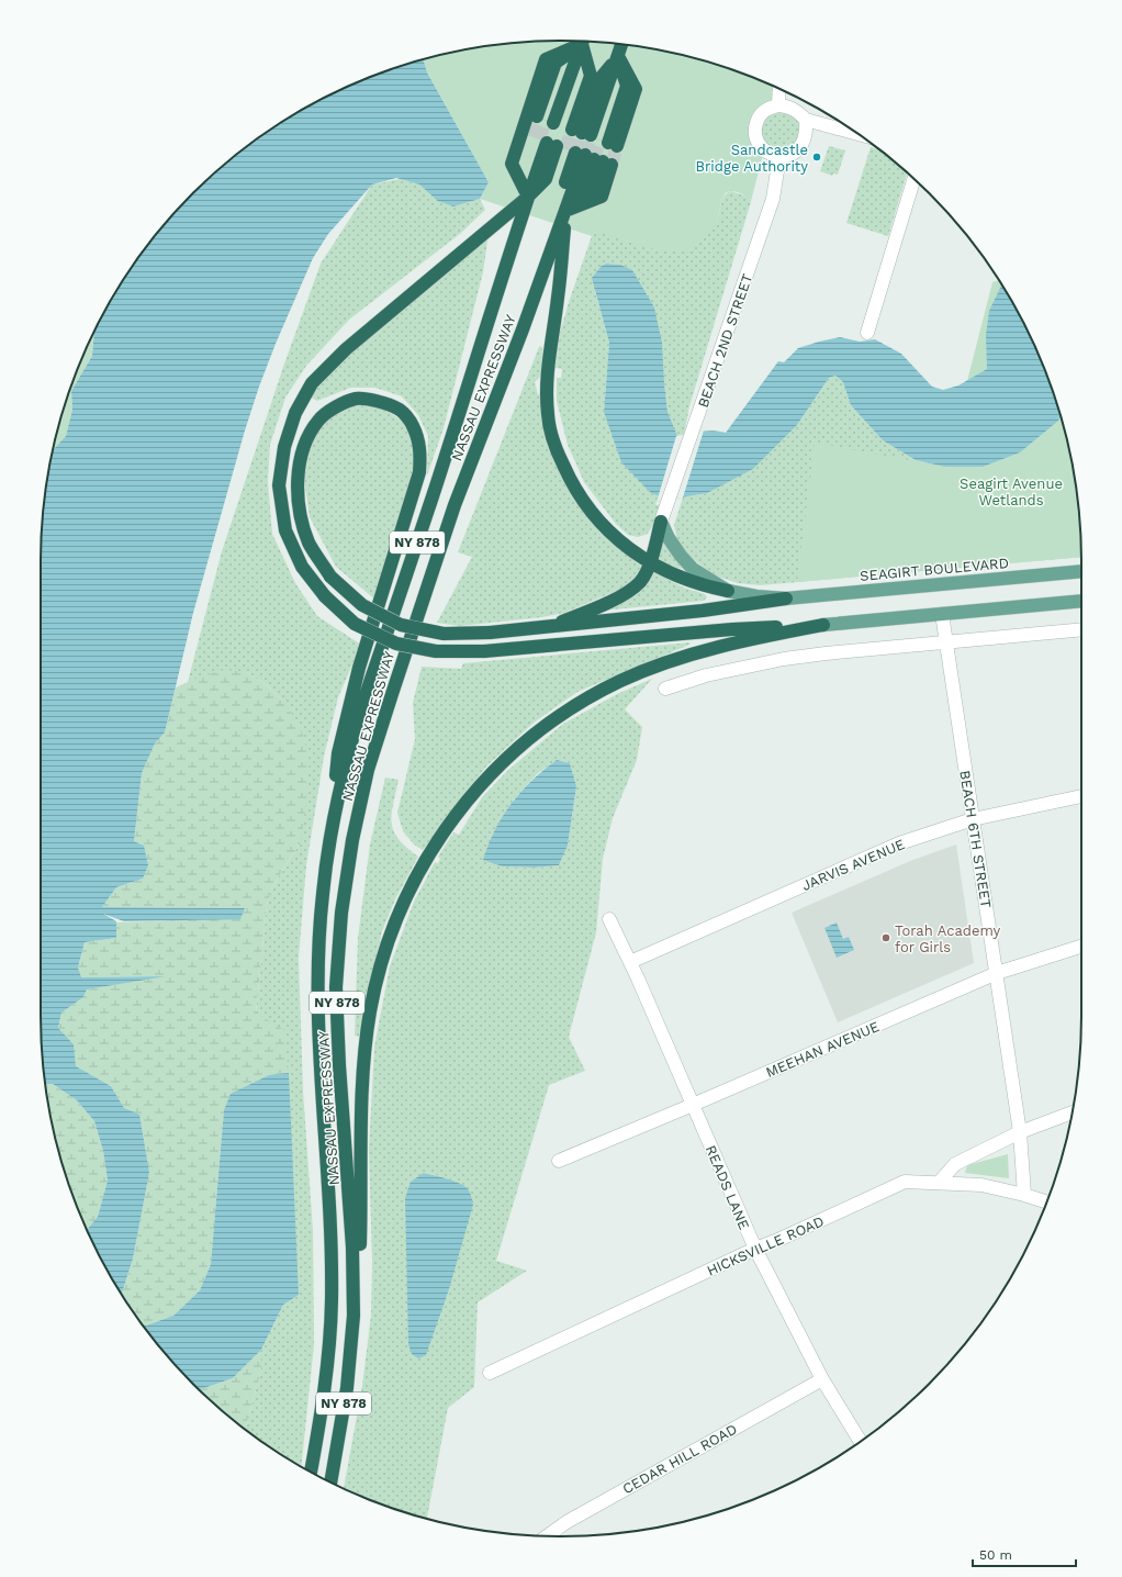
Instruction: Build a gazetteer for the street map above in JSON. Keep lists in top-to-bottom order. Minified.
{"streets":{"highway":["NASSAU EXPRESSWAY","NY 878"],"main road":["SEAGIRT BOULEVARD"],"street":["BEACH 2ND STREET","BEACH 6TH STREET","JARVIS AVENUE","MEEHAN AVENUE","READS LANE","HICKSVILLE ROAD","CEDAR HILL ROAD"]},"crossings":[["BEACH 6TH STREET","JARVIS AVENUE"],["BEACH 6TH STREET","MEEHAN AVENUE"],["BEACH 6TH STREET","HICKSVILLE ROAD"],["JARVIS AVENUE","READS LANE"],["MEEHAN AVENUE","READS LANE"],["READS LANE","HICKSVILLE ROAD"],["READS LANE","CEDAR HILL ROAD"]],"parks":["Seagirt Avenue Wetlands"],"places":["Sandcastle Bridge Authority","Torah Academy for Girls"],"scale_bar":"50 m"}
